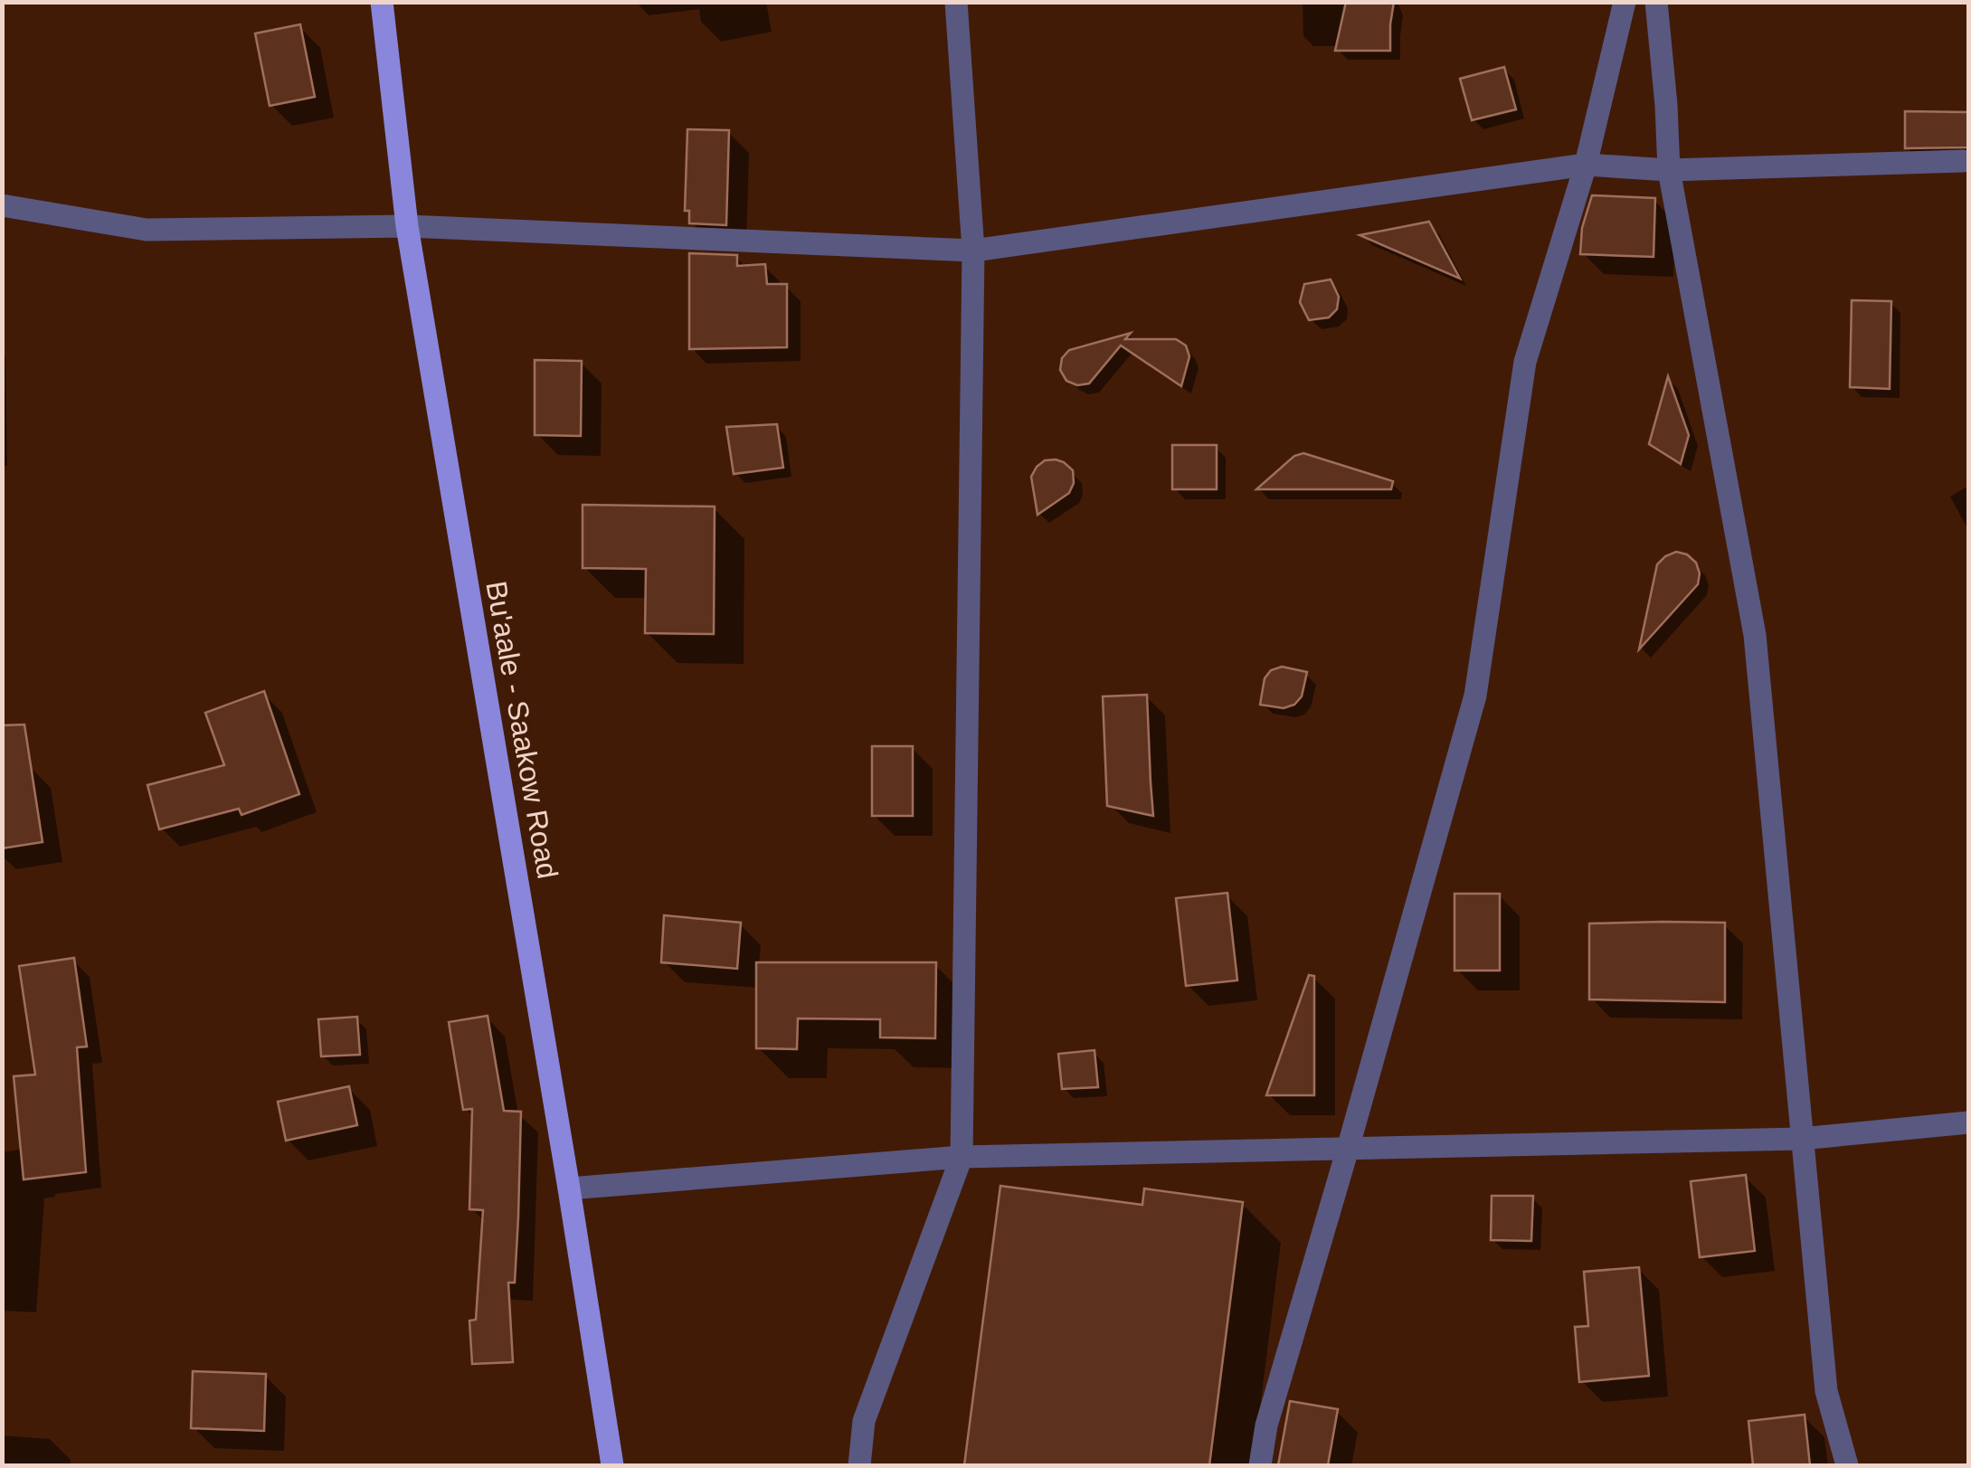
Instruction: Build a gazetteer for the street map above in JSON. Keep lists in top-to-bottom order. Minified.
{"streets":{"main road":["Bu'aale - Saakow Road"]}}
